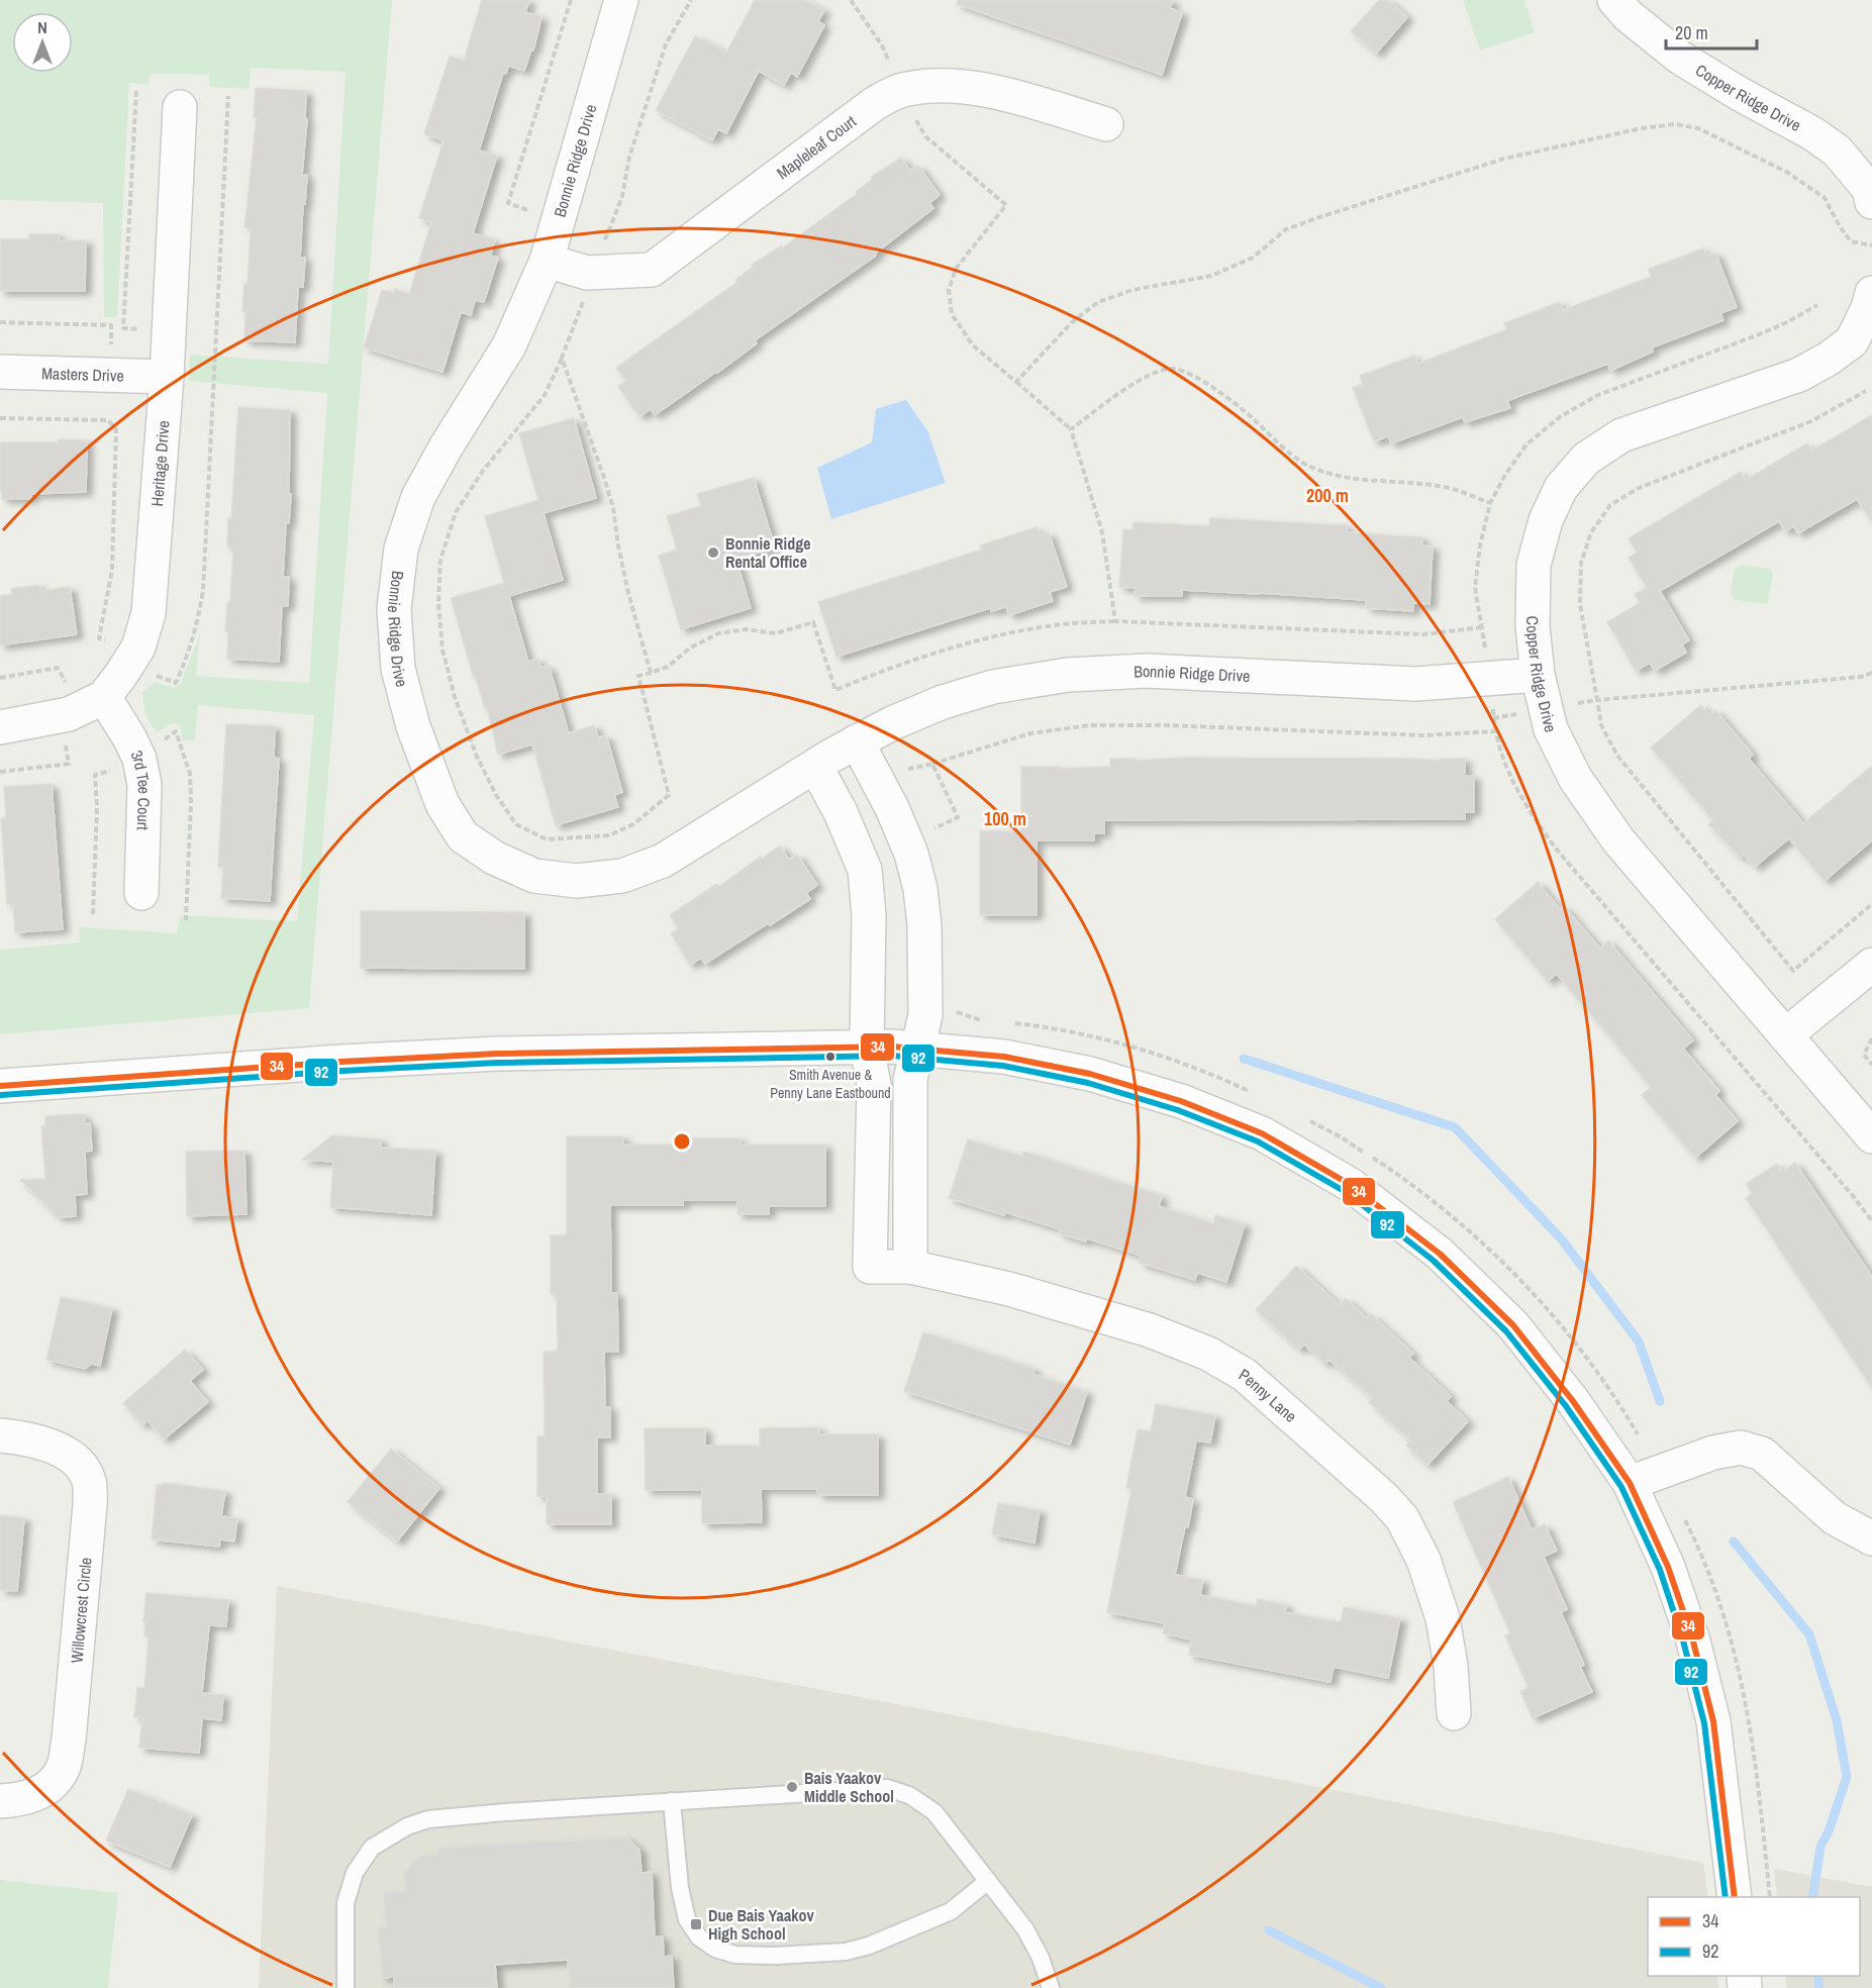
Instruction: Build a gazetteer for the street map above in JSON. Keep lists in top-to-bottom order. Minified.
{"streets":{"street":["Copper Ridge Drive","Mapleleaf Court","Bonnie Ridge Drive","Masters Drive","Heritage Drive","3rd Tee Court","Penny Lane","Willowcrest Circle"]},"crossings":[["Copper Ridge Drive","Bonnie Ridge Drive"],["Mapleleaf Court","Bonnie Ridge Drive"],["Masters Drive","Heritage Drive"],["Heritage Drive","3rd Tee Court"]],"places":{"other":["Bonnie Ridge Rental Office","Smith Avenue & Penny Lane Eastbound","Bais Yaakov Middle School"],"transit":["Due Bais Yaakov High School"]},"lines":["transit line 34","transit line 92"],"legend":["34","92"],"scale_bar":"20 m","north":"top","rings":["200 m","100 m"]}
